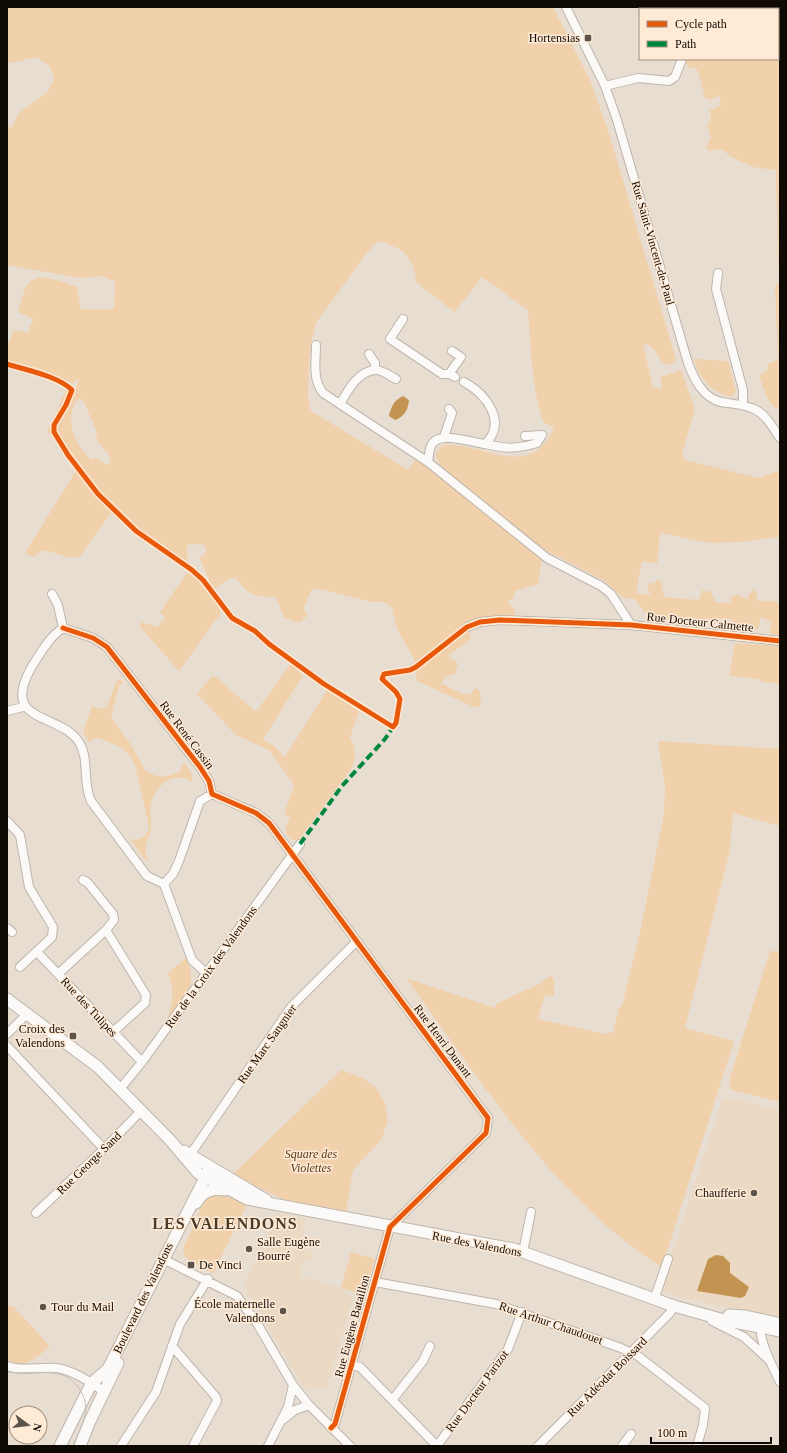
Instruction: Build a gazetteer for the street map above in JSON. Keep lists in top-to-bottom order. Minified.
{"streets":{"main road":["Rue des Valendons","Boulevard des Valendons"],"street":["Rue Saint-Vincent-de-Paul","Rue Docteur Calmette","Rue René Cassin","Rue de la Croix des Valendons","Rue des Tulipes","Rue Henri Dunant","Rue Marc Sangnier","Rue George Sand","Rue Arthur Chaudouet","Rue Eugène Bataillon","Rue Adéodat Boissard","Rue Docteur Parizot"]},"crossings":[["Rue de la Croix des Valendons","Rue des Tulipes"],["Rue de la Croix des Valendons","Rue Henri Dunant"],["Rue Henri Dunant","Rue Marc Sangnier"],["Rue Henri Dunant","Rue des Valendons"],["Rue Henri Dunant","Rue Eugène Bataillon"],["Rue Marc Sangnier","Rue des Valendons"],["Rue des Valendons","Boulevard des Valendons"],["Rue des Valendons","Rue Eugène Bataillon"],["Rue des Valendons","Rue Adéodat Boissard"],["Rue Arthur Chaudouet","Rue Eugène Bataillon"],["Rue Arthur Chaudouet","Rue Adéodat Boissard"],["Rue Arthur Chaudouet","Rue Docteur Parizot"]],"districts":["LES VALENDONS"],"parks":["Square des Violettes"],"places":{"transit":["Hortensias","Croix des Valendons","De Vinci"],"other":["Chaufferie","Salle Eugène Bourré","Tour du Mail","École maternelle Valendons"]},"legend":["Cycle path","Path"],"scale_bar":"100 m","north":"right"}
